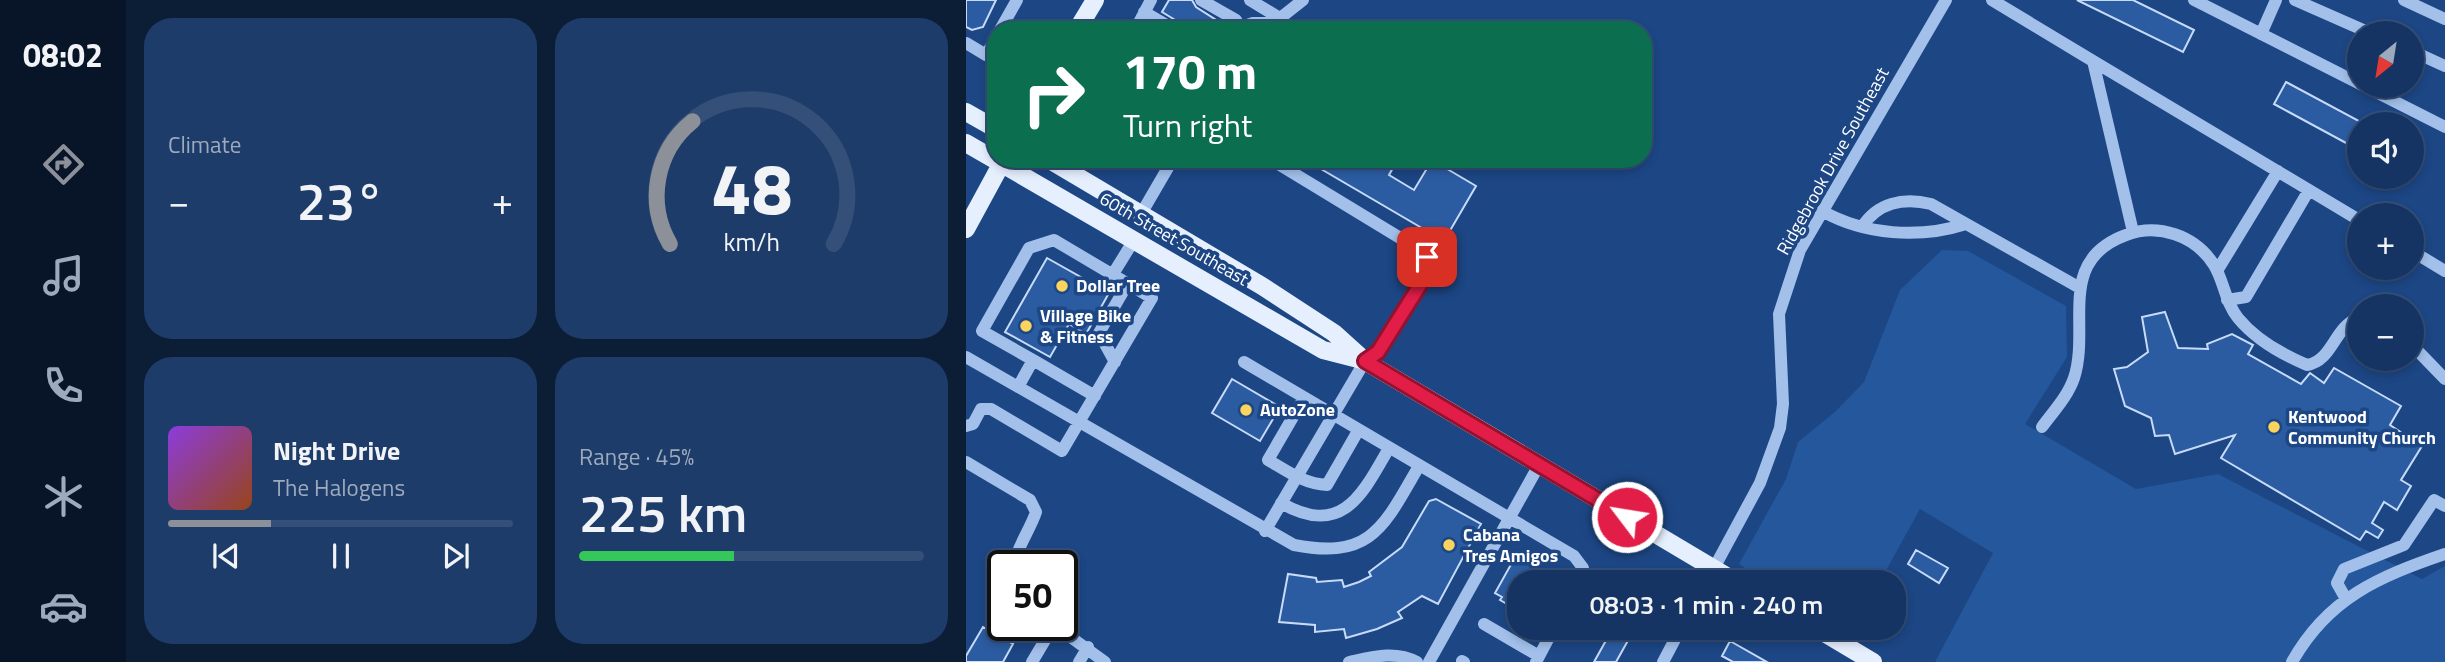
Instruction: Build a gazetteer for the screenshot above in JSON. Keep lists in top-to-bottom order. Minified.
{"streets":{"main road":["60th Street Southeast"],"street":["Ridgebrook Drive Southeast"]},"places":["Dollar Tree","Village Bike & Fitness","AutoZone","Kentwood Community Church","Cabana Tres Amigos"],"north":"bottom left","page":{"tabs":"08:02","tile":["Climate",["Range · 45%","225 km"]],"map_buttons":["+","−"],"turn":["170 m","Turn right"],"heat":["−","23°","+"],"song":["Night Drive","The Halogens"],"limit":"50","trip":"08:03 · 1 min · 240 m","gauge":["48","km/h"]}}
